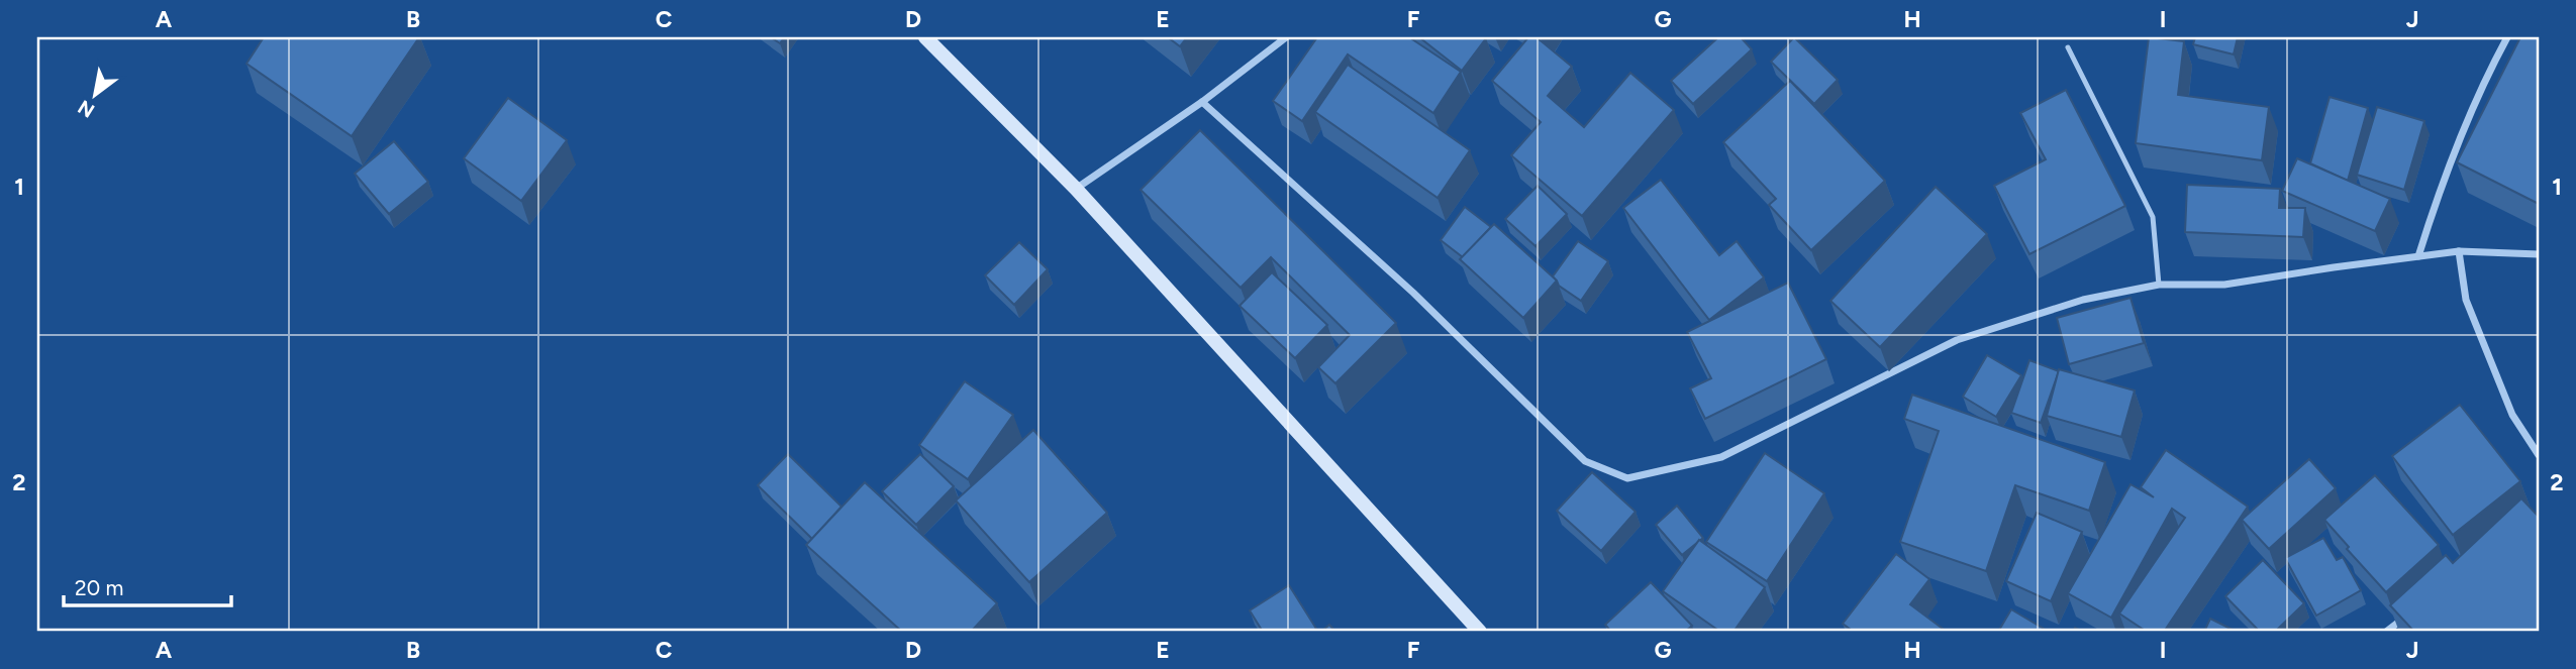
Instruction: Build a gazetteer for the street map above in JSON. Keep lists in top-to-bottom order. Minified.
{"scale_bar":"20 m","north":"bottom left","grid":{"columns":["A","B","C","D","E","F","G","H","I","J"],"rows":["1","2"]}}
